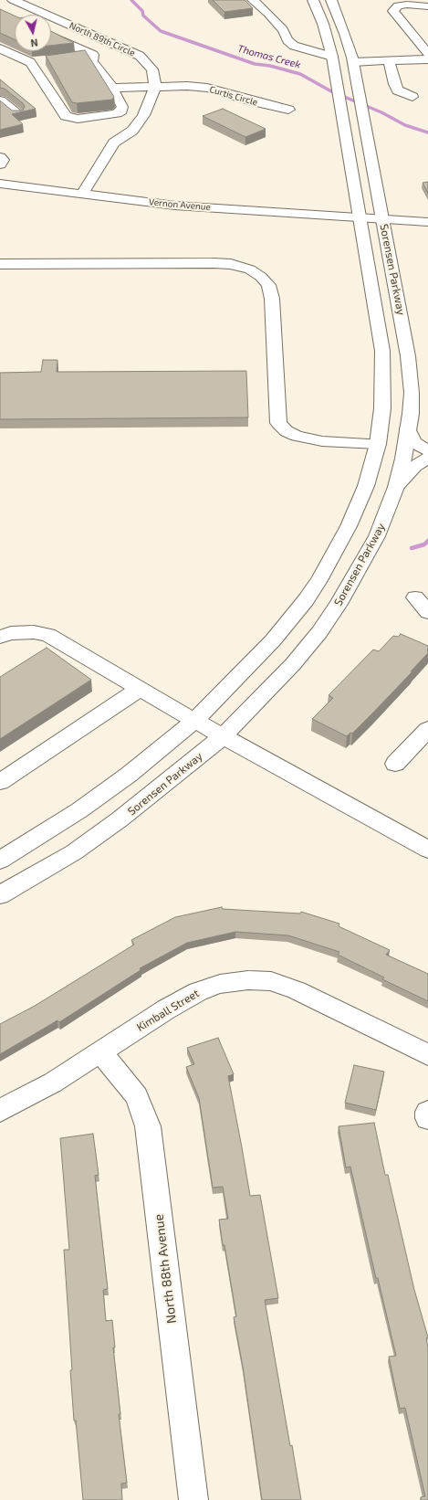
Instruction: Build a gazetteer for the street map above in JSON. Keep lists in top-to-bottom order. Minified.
{"streets":{"main road":["North 89th Circle","Curtis Circle","Vernon Avenue","Sorensen Parkway","Kimball Street","North 88th Avenue"]},"crossings":[["North 89th Circle","Curtis Circle"],["Vernon Avenue","Sorensen Parkway"],["Kimball Street","North 88th Avenue"]],"water":["Thomas Creek"],"north":"bottom"}
